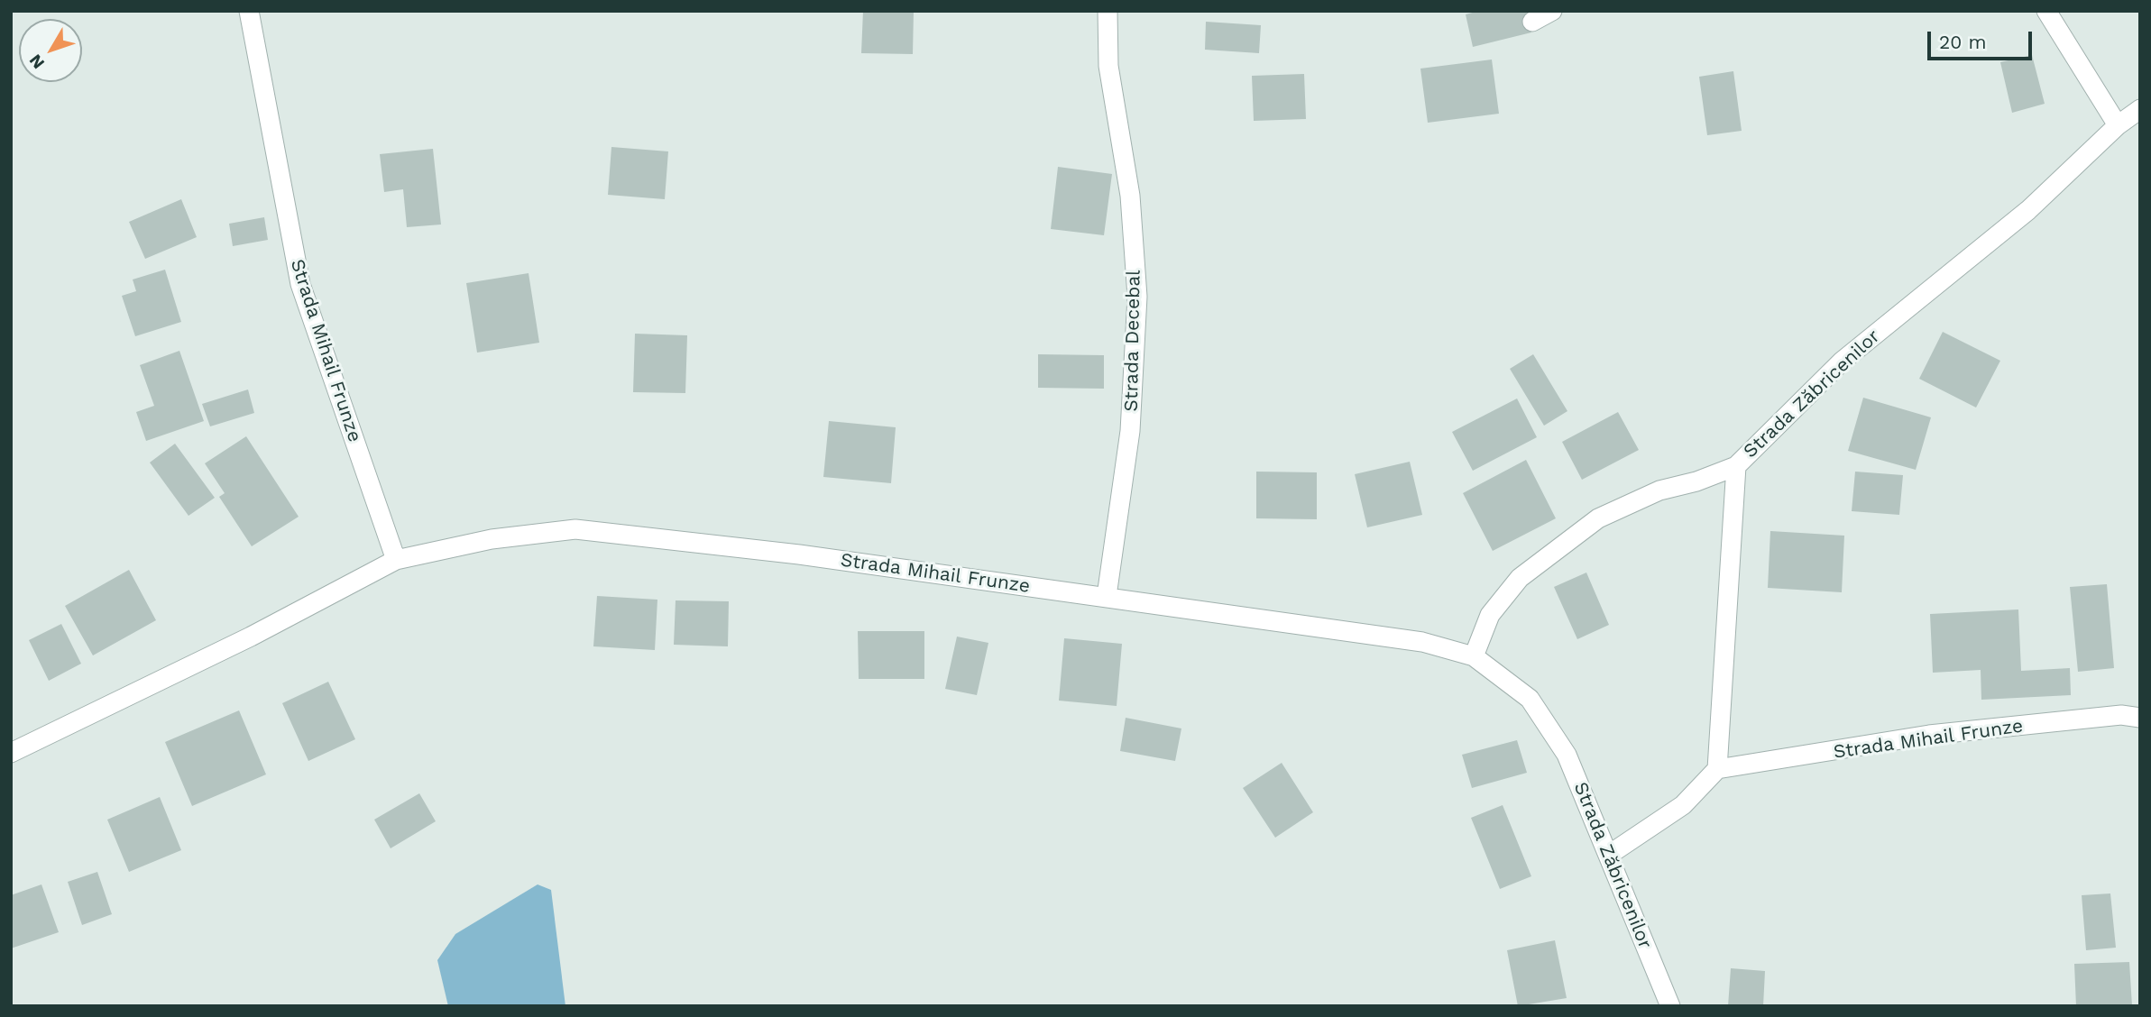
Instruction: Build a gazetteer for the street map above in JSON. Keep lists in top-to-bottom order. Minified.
{"streets":{"street":["Strada Decebal","Strada Mihail Frunze","Strada Zăbricenilor"]},"crossings":[["Strada Decebal","Strada Mihail Frunze"],["Strada Mihail Frunze","Strada Zăbricenilor"]],"scale_bar":"20 m","north":"bottom left"}
